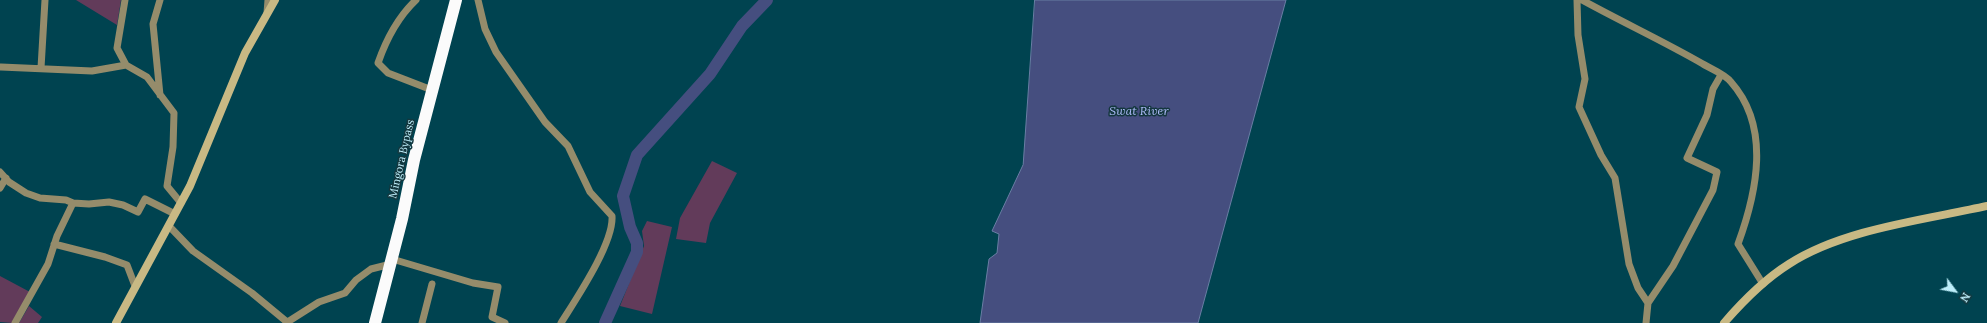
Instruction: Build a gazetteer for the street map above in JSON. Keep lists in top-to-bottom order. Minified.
{"streets":{"highway":["Mingora Bypass"]},"water":["Swat River"],"north":"bottom right"}
